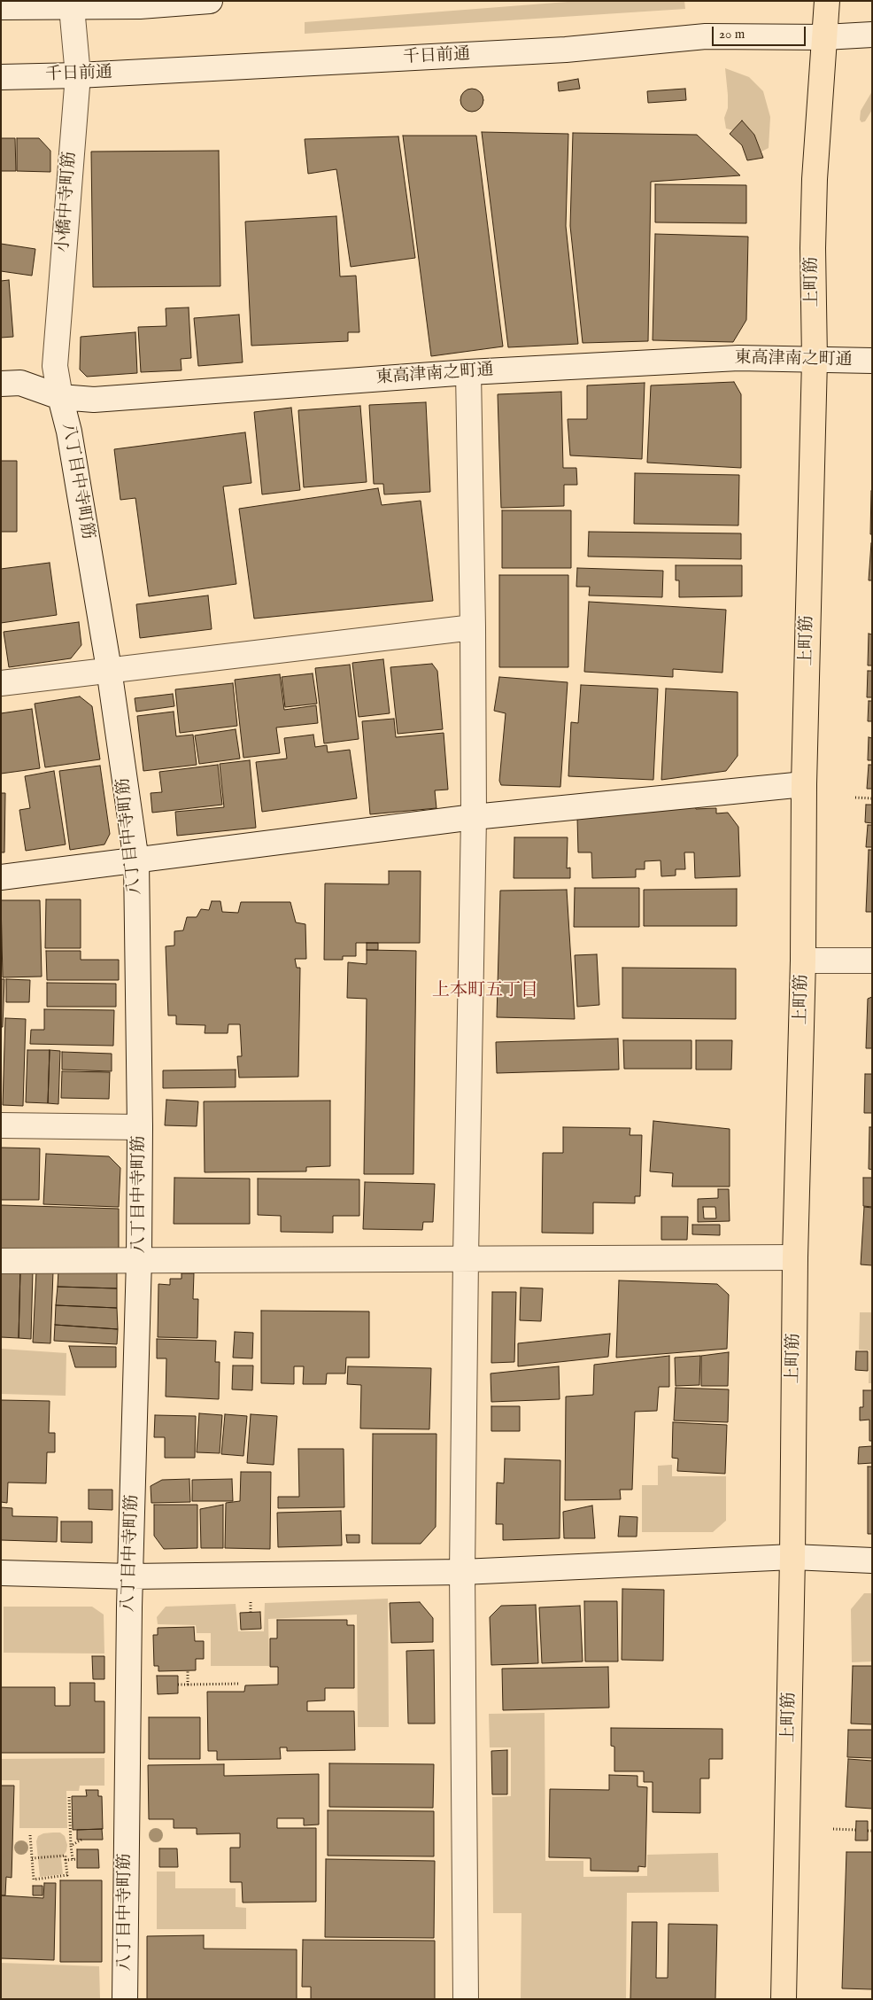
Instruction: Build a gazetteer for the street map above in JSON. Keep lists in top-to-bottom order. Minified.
{"streets":{"main road":["上町筋"],"street":["千日前通","小橋中寺町筋","東高津南之町通","八丁目中寺町筋"]},"crossings":[["千日前通","小橋中寺町筋"],["千日前通","上町筋"],["小橋中寺町筋","東高津南之町通"],["小橋中寺町筋","八丁目中寺町筋"],["上町筋","東高津南之町通"],["東高津南之町通","八丁目中寺町筋"]],"districts":["上本町五丁目"],"scale_bar":"20 m"}
